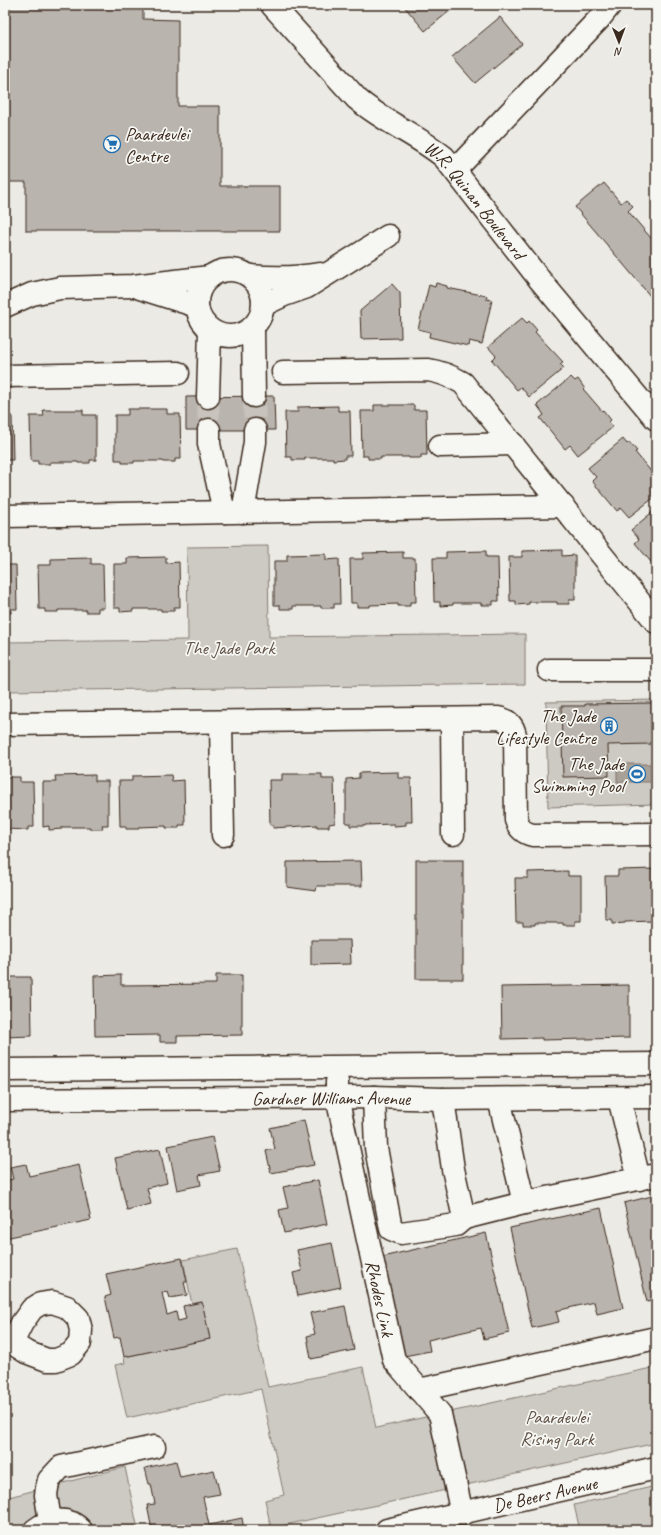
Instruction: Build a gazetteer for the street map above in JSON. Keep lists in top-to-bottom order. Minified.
{"streets":{"street":["W.R. Quinan Boulevard","Gardner Williams Avenue","Rhodes Link","De Beers Avenue"]},"crossings":[["Gardner Williams Avenue","Rhodes Link"],["Rhodes Link","De Beers Avenue"]],"parks":["The Jade Park","Paardevlei Rising Park"],"places":{"supermarket":["Paardevlei Centre"],"building":["The Jade Lifestyle Centre"],"sports":["The Jade Swimming Pool"]},"north":"bottom"}
